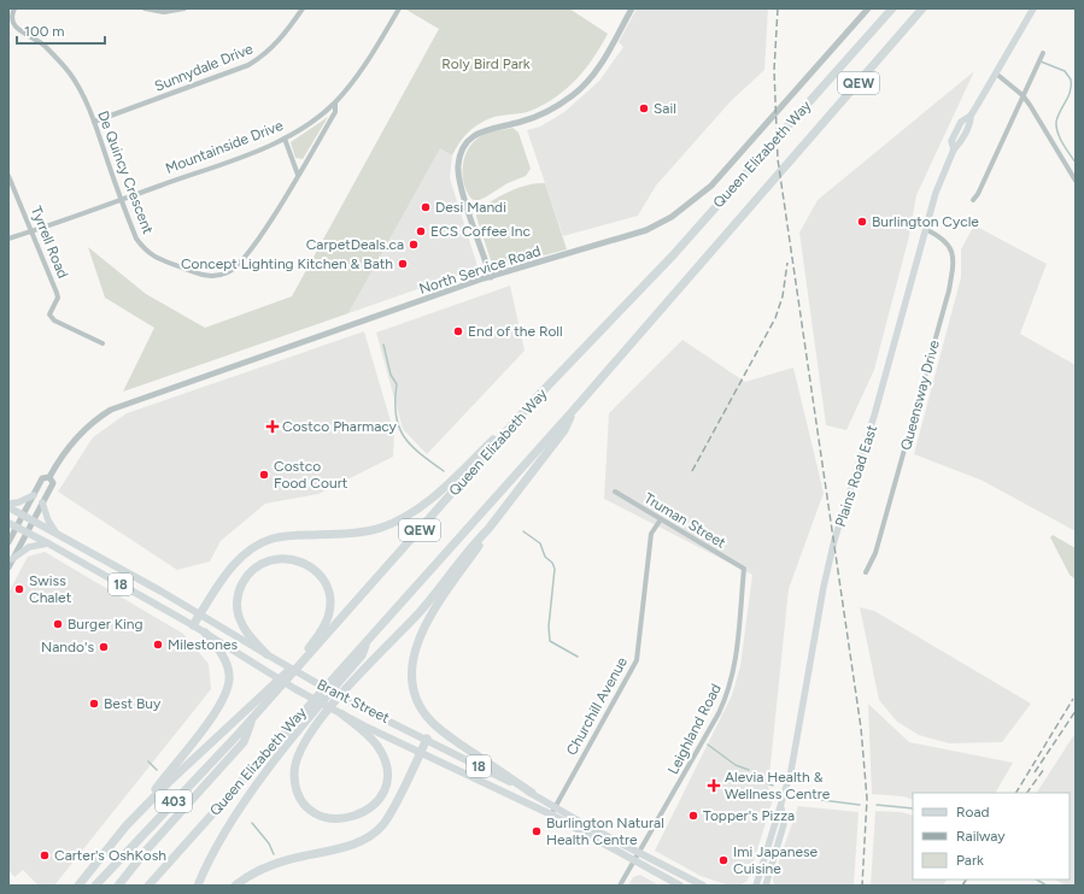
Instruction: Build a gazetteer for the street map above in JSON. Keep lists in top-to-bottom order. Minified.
{"streets":{"highway":["QEW","Queen Elizabeth Way","403"],"main road":["Plains Road East","18","Brant Street"],"street":["Sunnydale Drive","Mountainside Drive","De Quincy Crescent","Tyrrell Road","North Service Road","Queensway Drive","Truman Street","Churchill Avenue","Leighland Road"]},"crossings":[["Sunnydale Drive","De Quincy Crescent"],["Mountainside Drive","De Quincy Crescent"],["Mountainside Drive","Tyrrell Road"],["Queen Elizabeth Way","403"],["North Service Road","Brant Street"],["Queensway Drive","Plains Road East"],["Truman Street","Churchill Avenue"],["Truman Street","Leighland Road"],["Brant Street","Churchill Avenue"],["Brant Street","Leighland Road"]],"parks":["Roly Bird Park"],"places":{"other":["Sail","Desi Mandi","Burlington Cycle","ECS Coffee Inc","CarpetDeals.ca","Concept Lighting Kitchen & Bath","End of the Roll","Costco Food Court","Swiss Chalet","Burger King","Milestones","Nando's","Best Buy","Topper's Pizza","Burlington Natural Health Centre","Carter's OshKosh","Imi Japanese Cuisine"],"health":["Costco Pharmacy","Alevia Health & Wellness Centre"]},"legend":["Road","Railway","Park"],"scale_bar":"100 m"}
